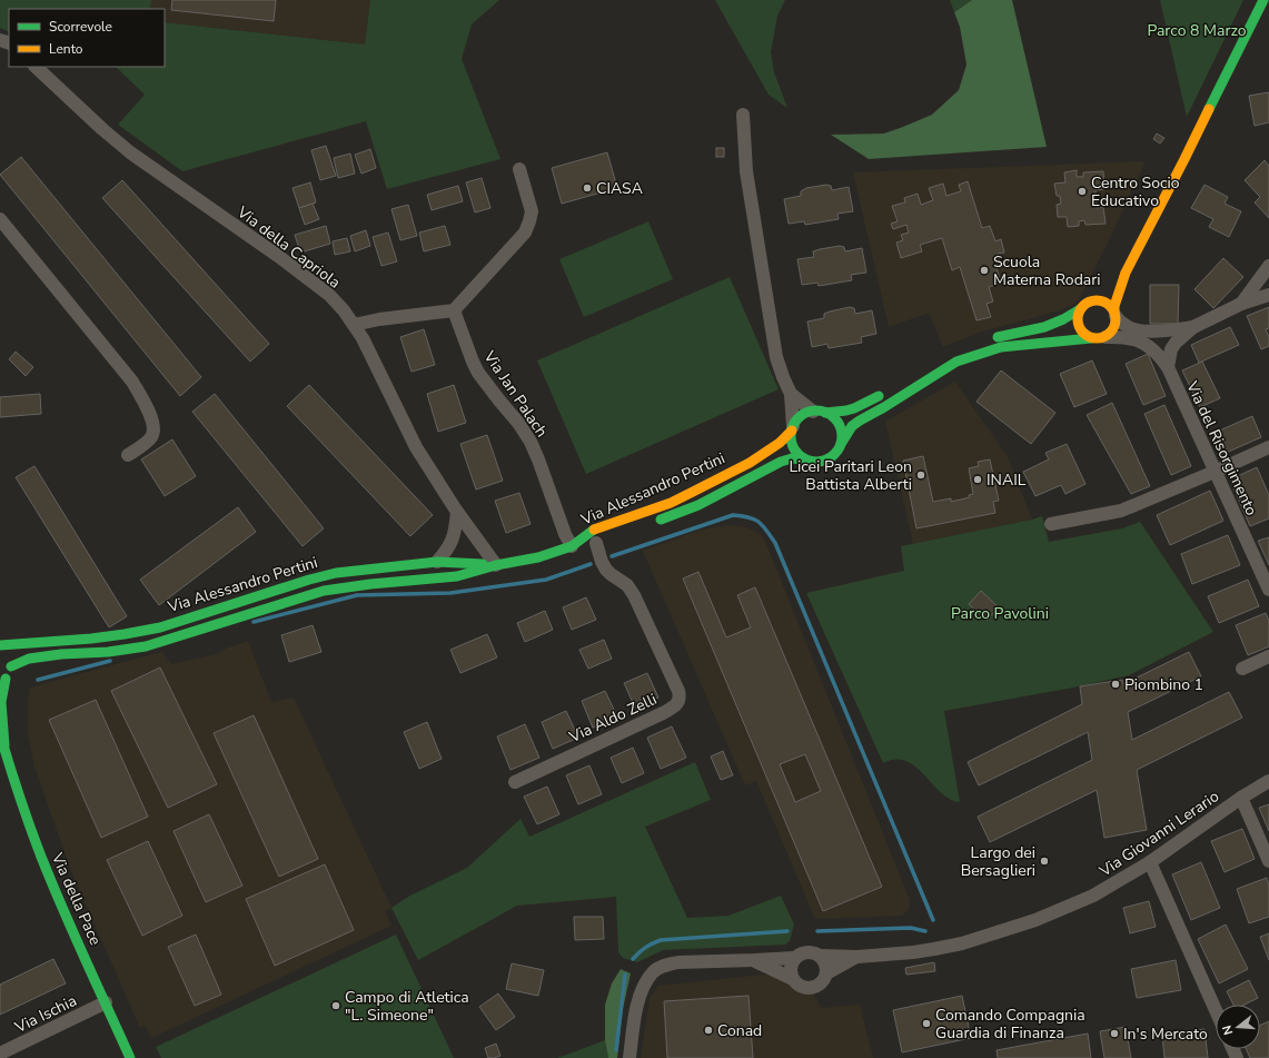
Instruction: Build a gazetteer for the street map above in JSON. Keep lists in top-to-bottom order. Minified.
{"streets":{"street":["Via della Capriola","Via Jan Palach","Via del Risorgimento","Via Alessandro Pertini","Via Aldo Zelli","Via Giovanni Lerario","Via della Pace","Via Ischia"]},"crossings":[["Via della Capriola","Via Alessandro Pertini"],["Via Jan Palach","Via Alessandro Pertini"],["Via Alessandro Pertini","Via Aldo Zelli"],["Via Alessandro Pertini","Via della Pace"],["Via della Pace","Via Ischia"]],"parks":["Parco 8 Marzo","Parco Pavolini"],"places":["CIASA","Centro Socio Educativo","Scuola Materna Rodari","Licei Paritari Leon Battista Alberti","INAIL","Piombino 1","Largo dei Bersaglieri","Campo di Atletica \"L. Simeone\"","Comando Compagnia Guardia di Finanza","Conad","In's Mercato"],"legend":["Scorrevole","Lento"],"north":"left"}
